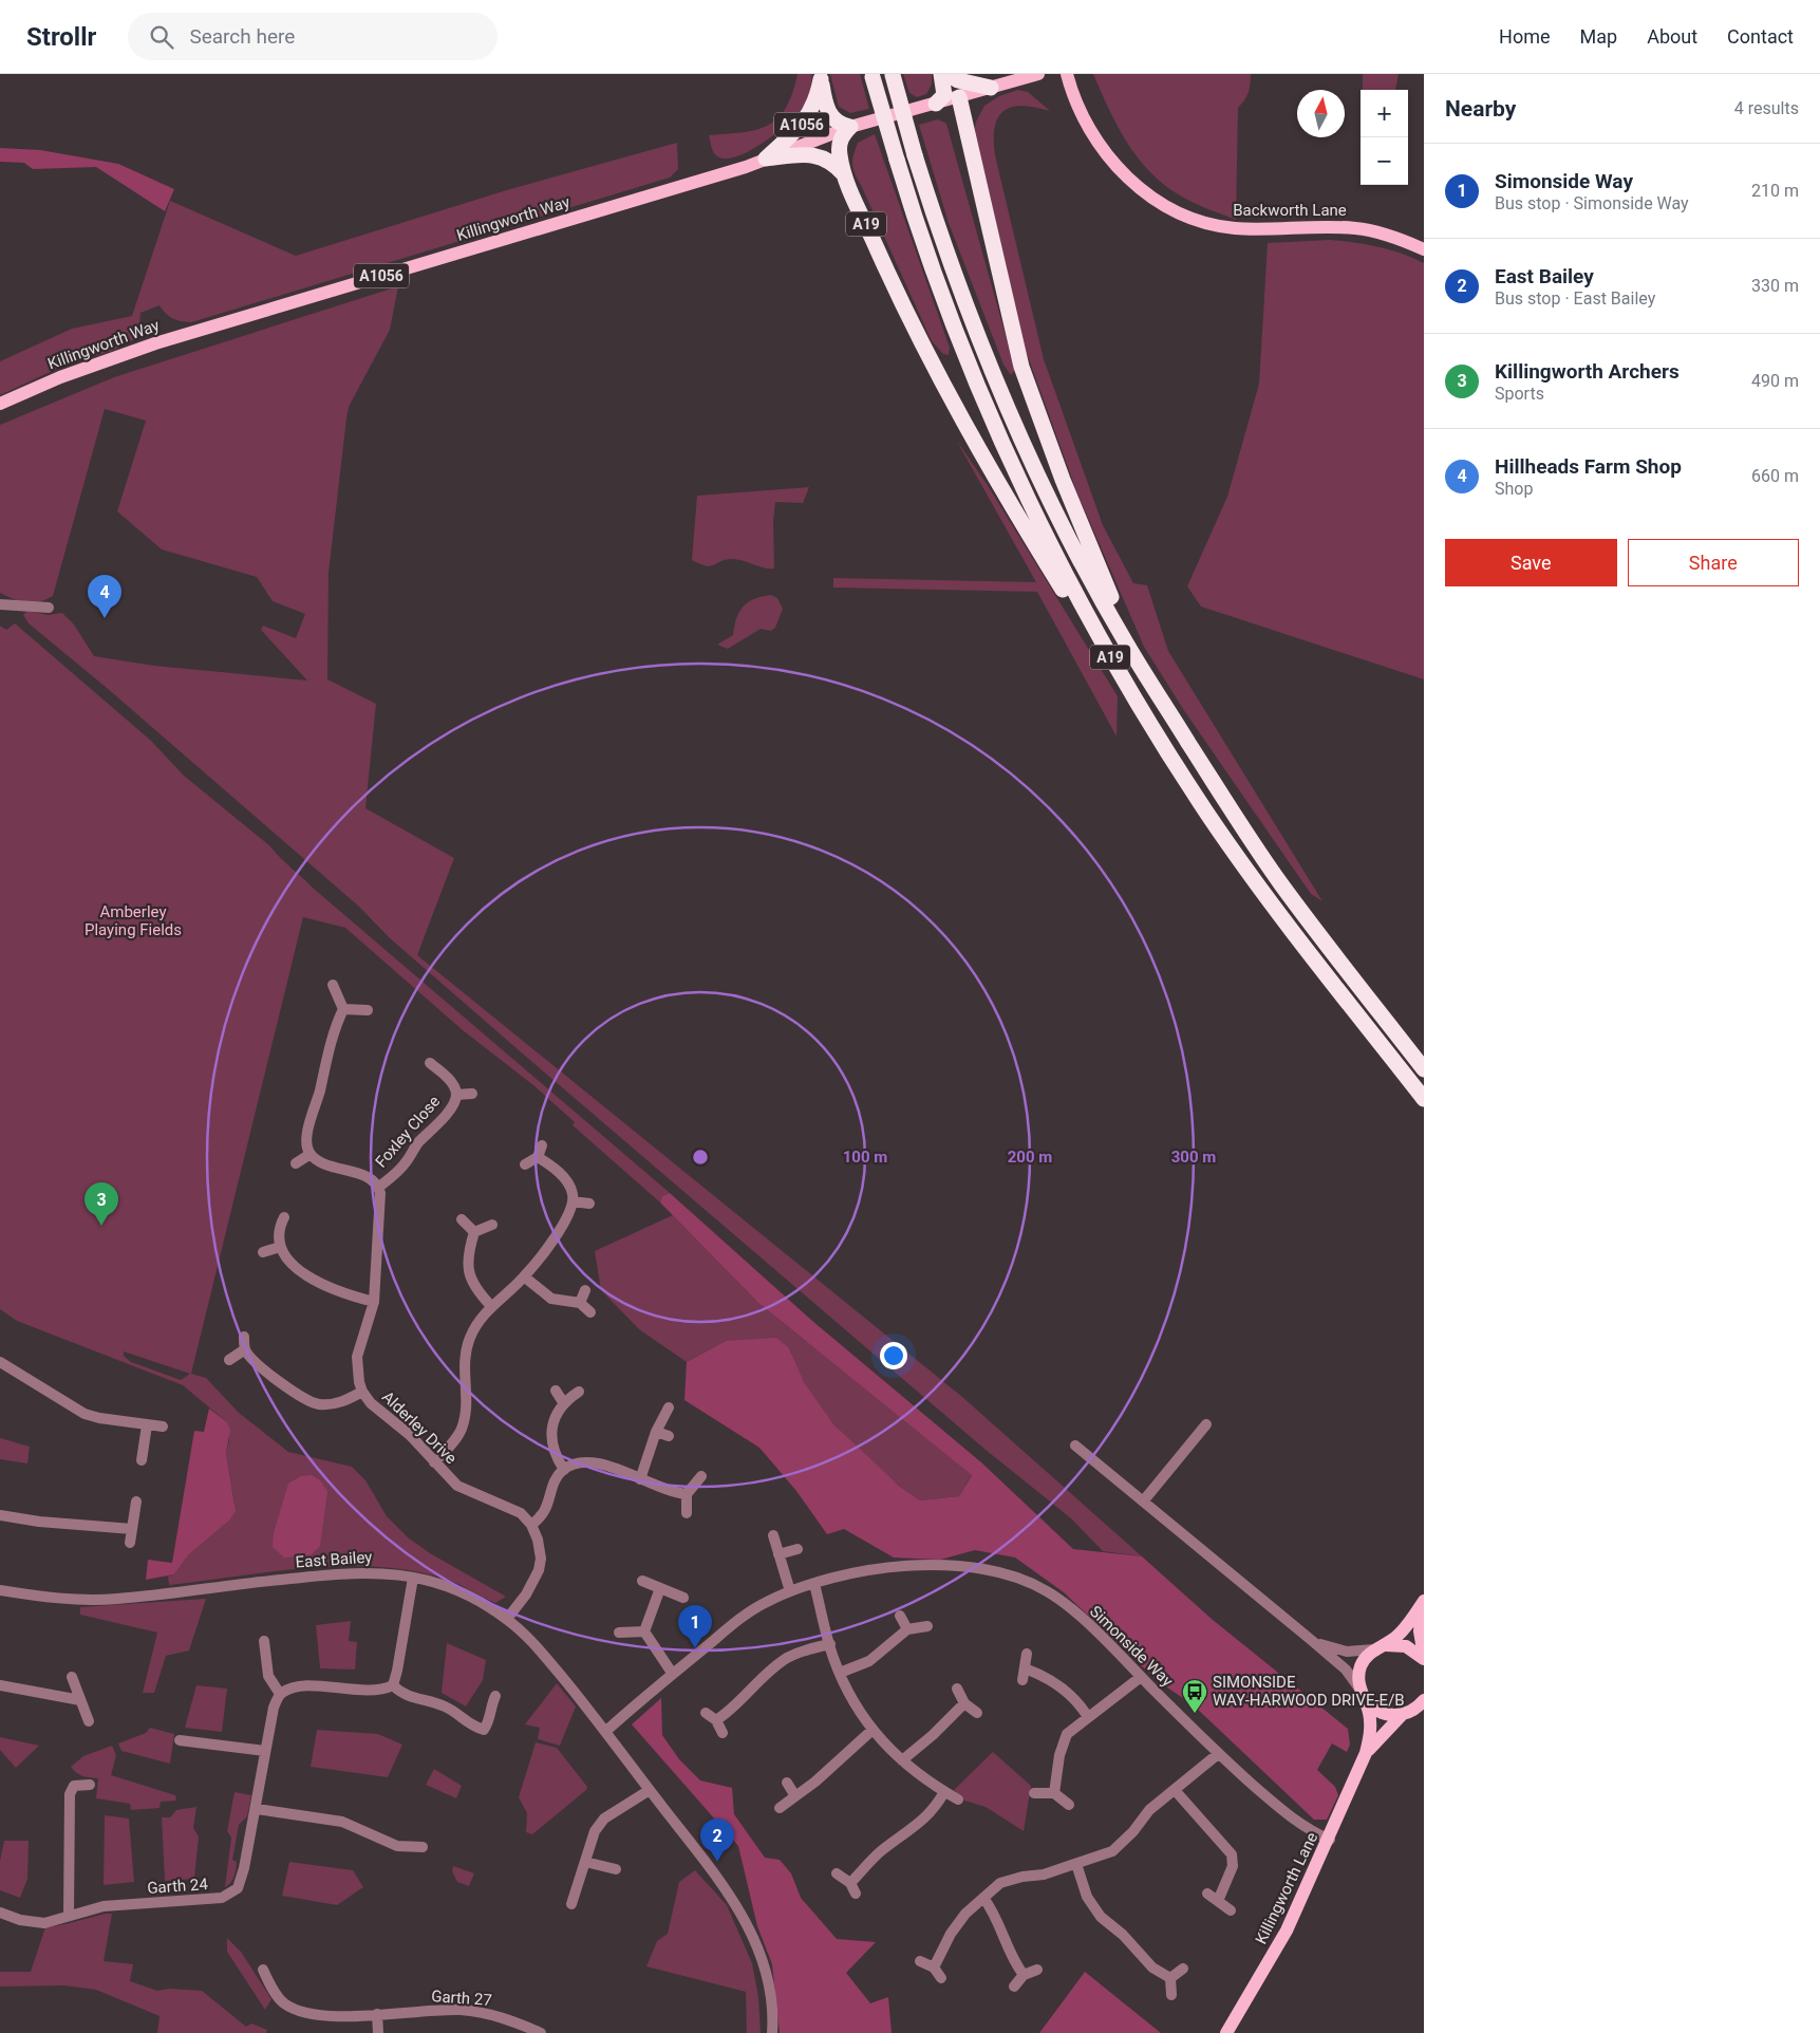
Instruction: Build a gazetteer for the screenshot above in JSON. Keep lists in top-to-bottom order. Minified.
{"streets":{"highway":["A1056","A19"],"main road":["Backworth Lane","Killingworth Way","Killingworth Lane"],"street":["Foxley Close","Alderley Drive","East Bailey","Simonside Way","Garth 24","Garth 27"]},"crossings":[["A1056","Killingworth Way"],["A1056","A19"],["Killingworth Way","A19"],["Foxley Close","Alderley Drive"],["East Bailey","Simonside Way"],["Simonside Way","Killingworth Lane"]],"parks":["Amberley Playing Fields"],"places":{"bus stop":["SIMONSIDE WAY-HARWOOD DRIVE-E/B"]},"north":"top","page":{"header":"Strollr","search":"Search here","nav":["Home","Map","About","Contact"],"heading":["Nearby","4 results"],"map_buttons":["+","−"],"list":[{"mark":"1","name":"Simonside Way","note":"Bus stop · Simonside Way","value":"210 m"},{"mark":"2","name":"East Bailey","note":"Bus stop · East Bailey","value":"330 m"},{"mark":"3","name":"Killingworth Archers","note":"Sports","value":"490 m"},{"mark":"4","name":"Hillheads Farm Shop","note":"Shop","value":"660 m"}],"buttons":["Save","Share"],"pins":["4","3","1","2"]},"rings":["100 m","200 m","300 m"]}
